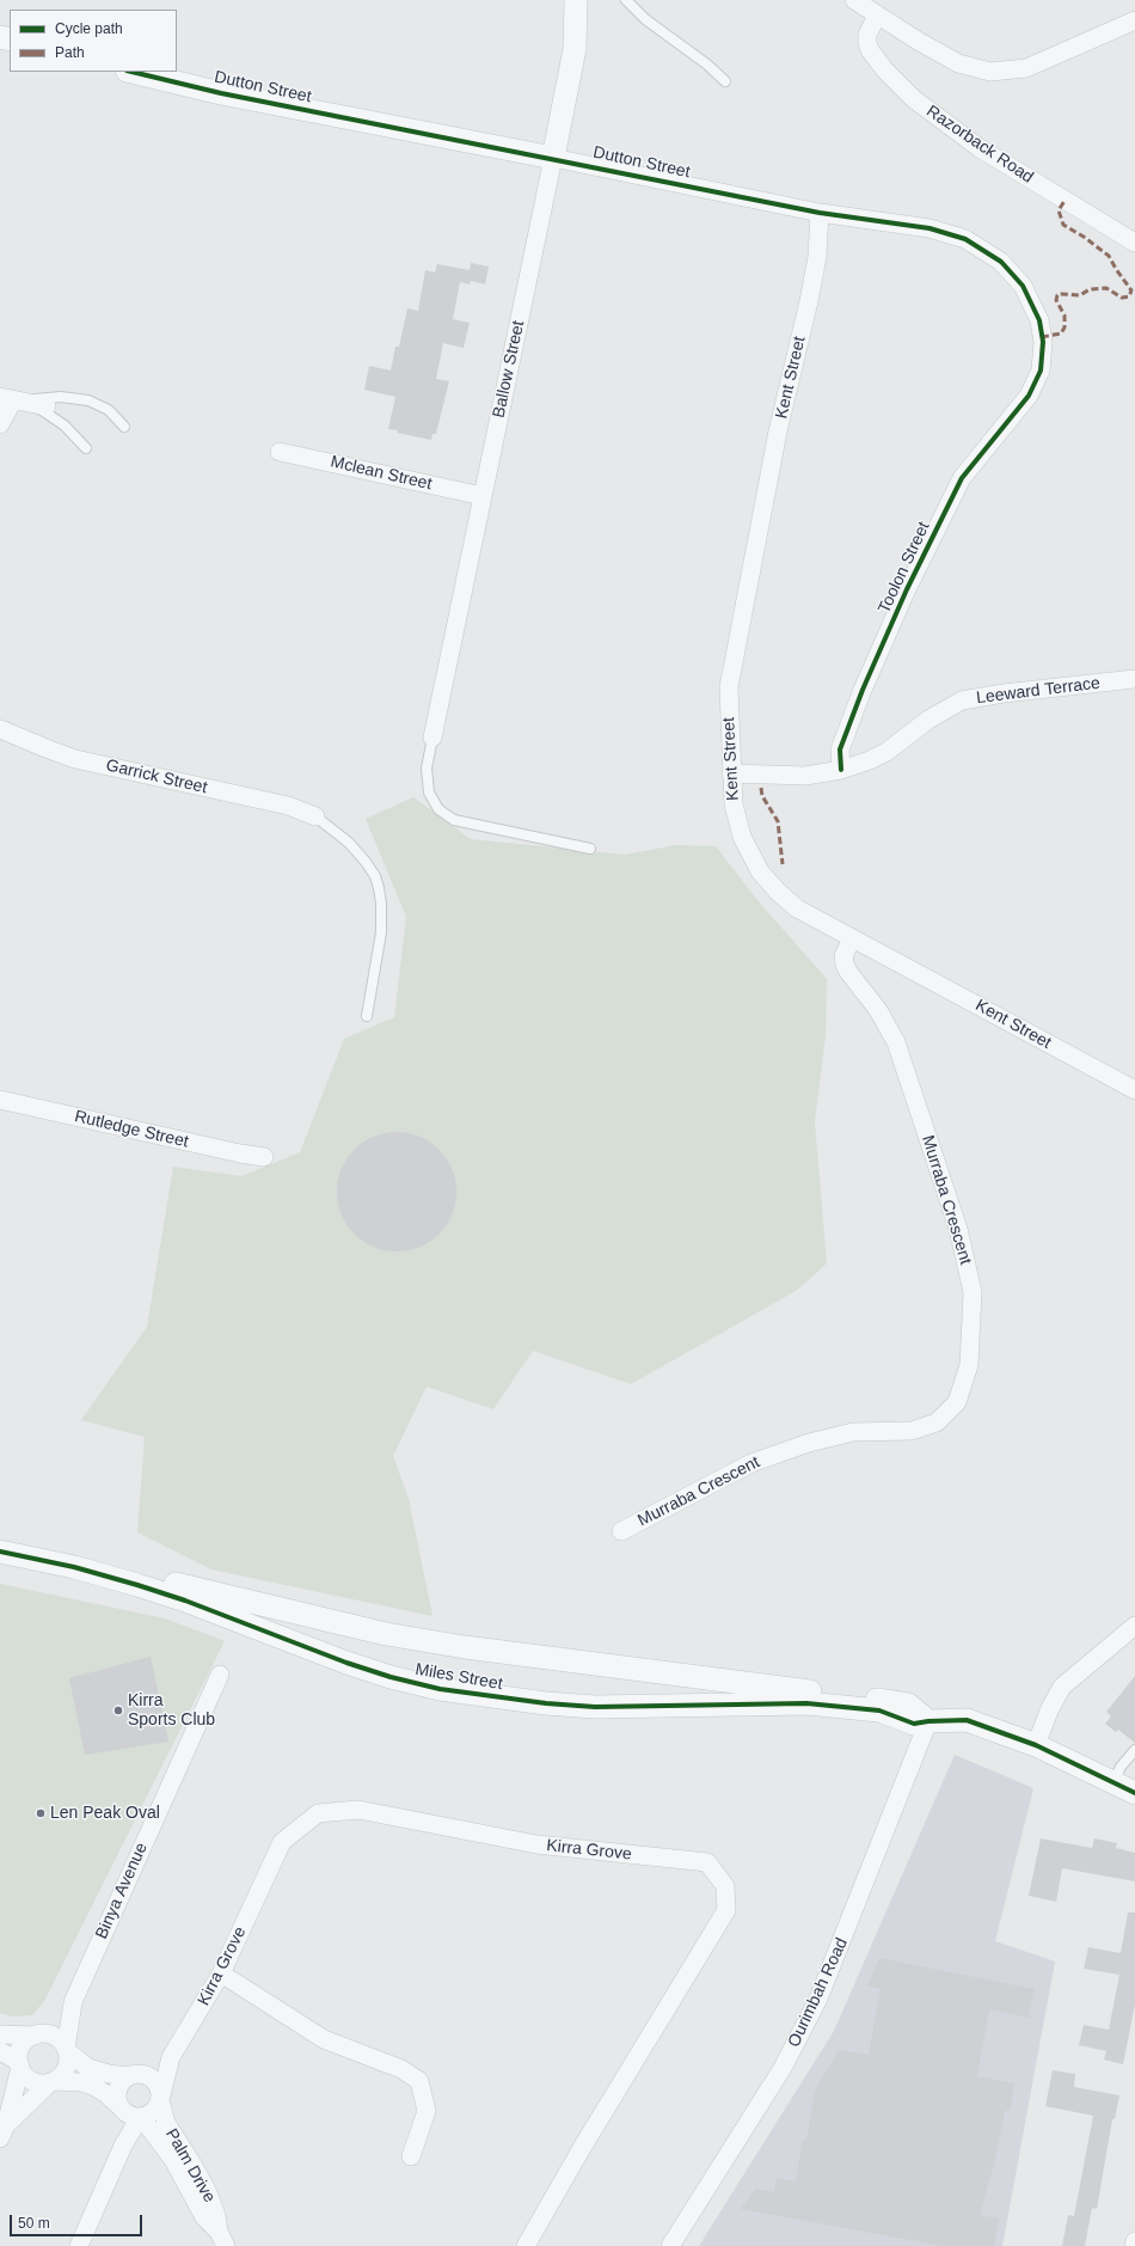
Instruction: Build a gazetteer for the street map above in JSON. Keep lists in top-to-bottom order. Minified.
{"streets":{"street":["Dutton Street","Razorback Road","Ballow Street","Kent Street","Mclean Street","Toolon Street","Leeward Terrace","Garrick Street","Rutledge Street","Murraba Crescent","Miles Street","Kirra Grove","Binya Avenue","Ourimbah Road","Palm Drive"]},"crossings":[["Dutton Street","Ballow Street"],["Dutton Street","Kent Street"],["Dutton Street","Toolon Street"],["Ballow Street","Mclean Street"],["Kent Street","Leeward Terrace"],["Kent Street","Murraba Crescent"],["Toolon Street","Leeward Terrace"],["Miles Street","Ourimbah Road"],["Kirra Grove","Palm Drive"],["Binya Avenue","Palm Drive"]],"places":["Kirra Sports Club","Len Peak Oval"],"legend":["Cycle path","Path"],"scale_bar":"50 m"}
